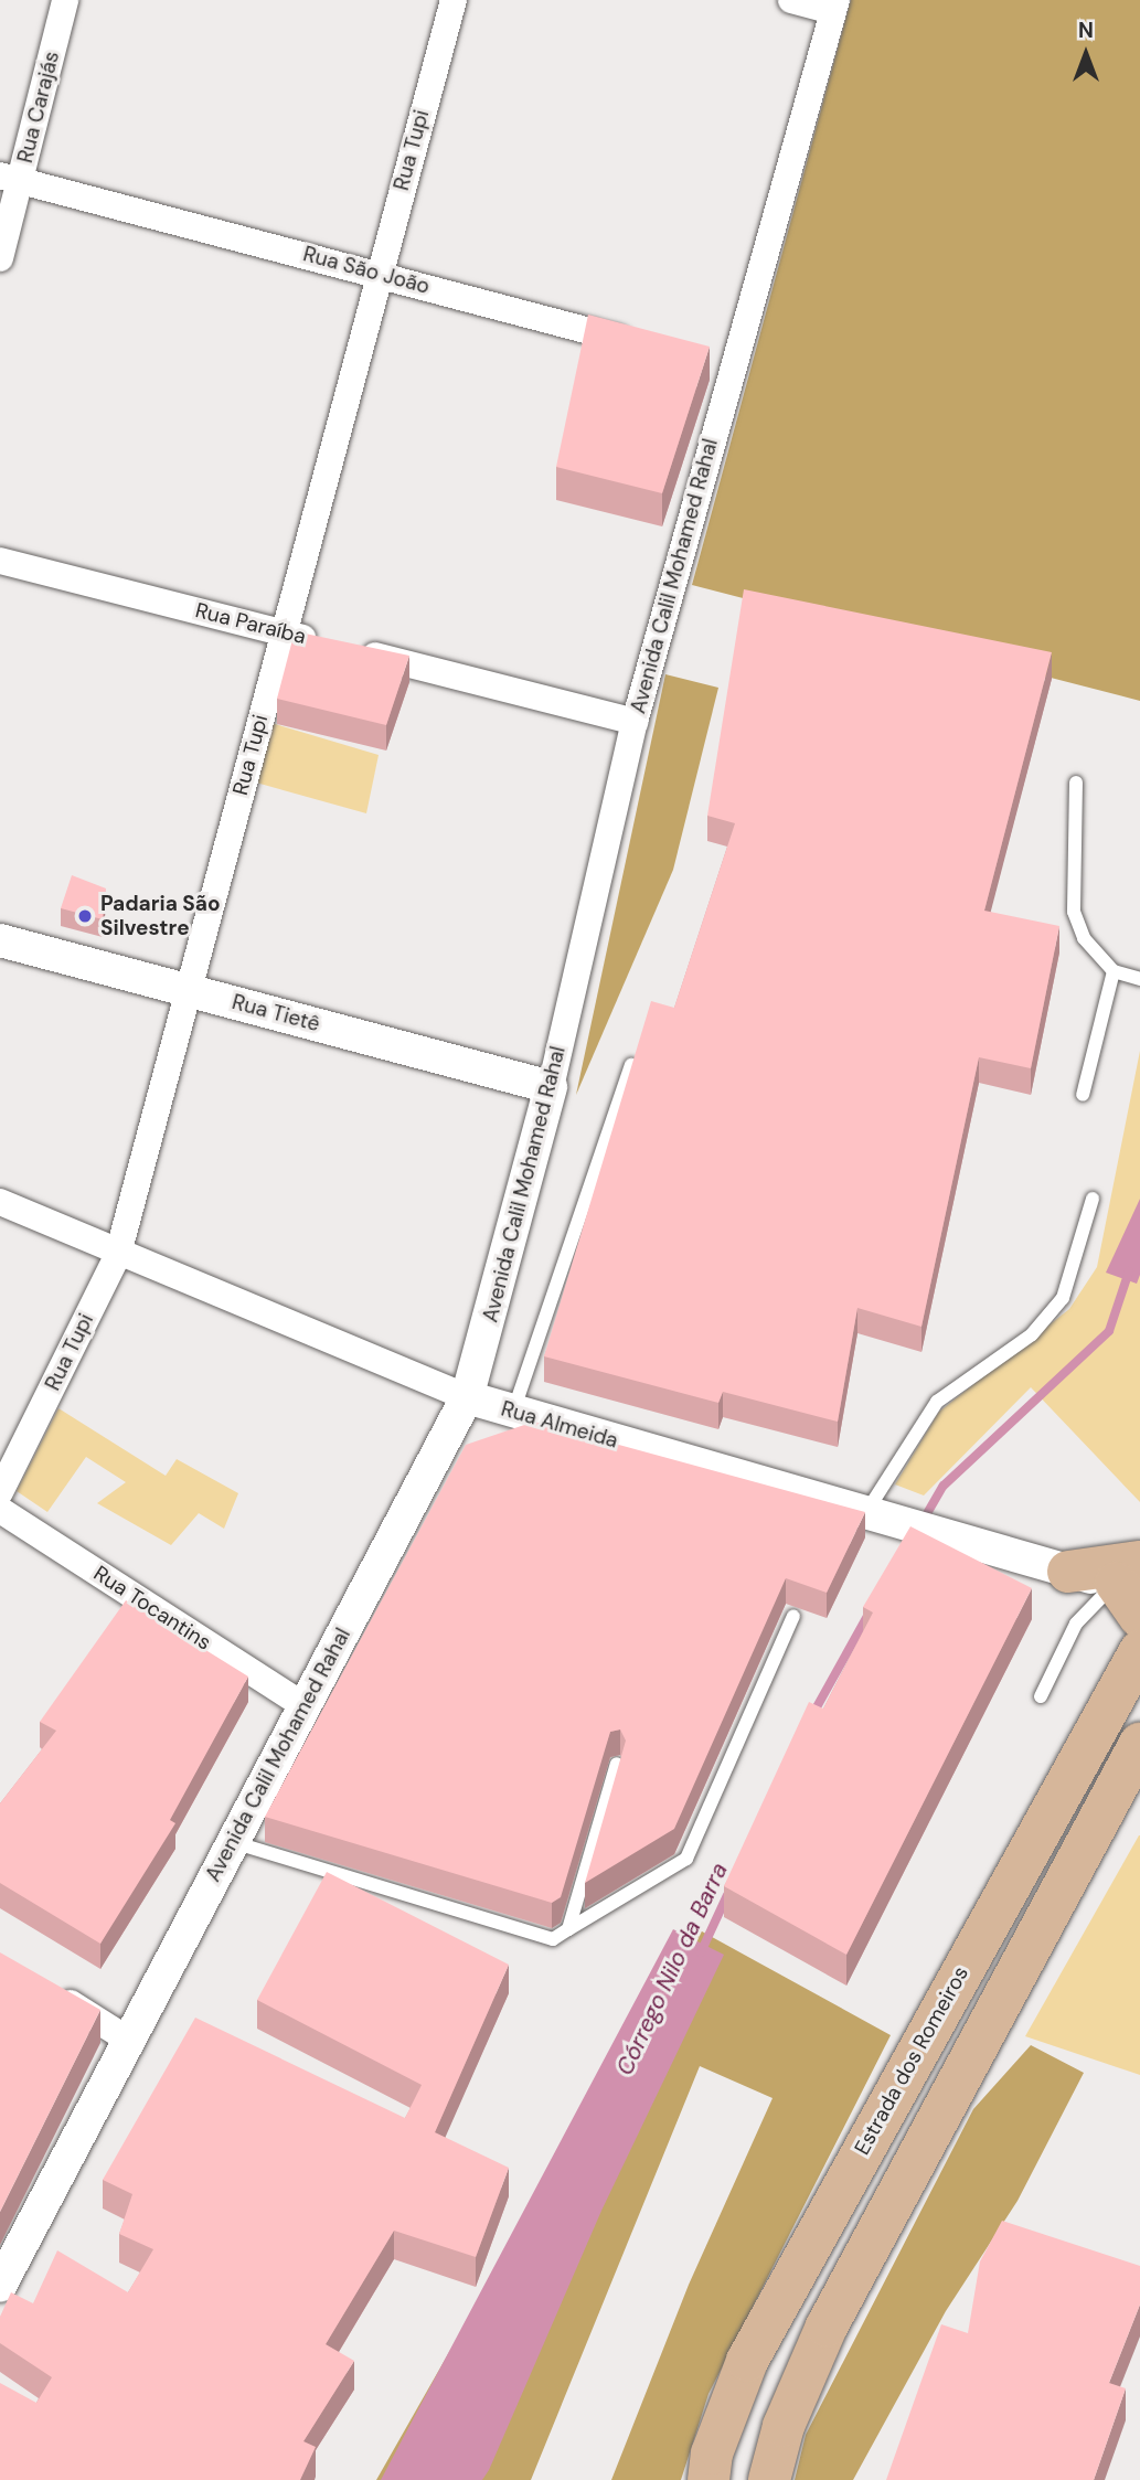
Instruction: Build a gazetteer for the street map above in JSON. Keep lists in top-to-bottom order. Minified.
{"streets":{"main road":["Estrada dos Romeiros"],"street":["Rua Carajás","Rua Tupi","Rua São João","Avenida Calil Mohamed Rahal","Rua Paraíba","Rua Tietê","Rua Almeida","Rua Tocantins"]},"crossings":[["Rua Carajás","Rua São João"],["Rua Tupi","Rua São João"],["Rua Tupi","Rua Paraíba"],["Rua Tupi","Rua Tietê"],["Rua Tupi","Rua Almeida"],["Avenida Calil Mohamed Rahal","Rua Paraíba"],["Avenida Calil Mohamed Rahal","Rua Tietê"],["Avenida Calil Mohamed Rahal","Rua Almeida"],["Avenida Calil Mohamed Rahal","Rua Tocantins"]],"water":["Córrego Nilo da Barra"],"places":["Padaria São Silvestre"],"north":"top"}
